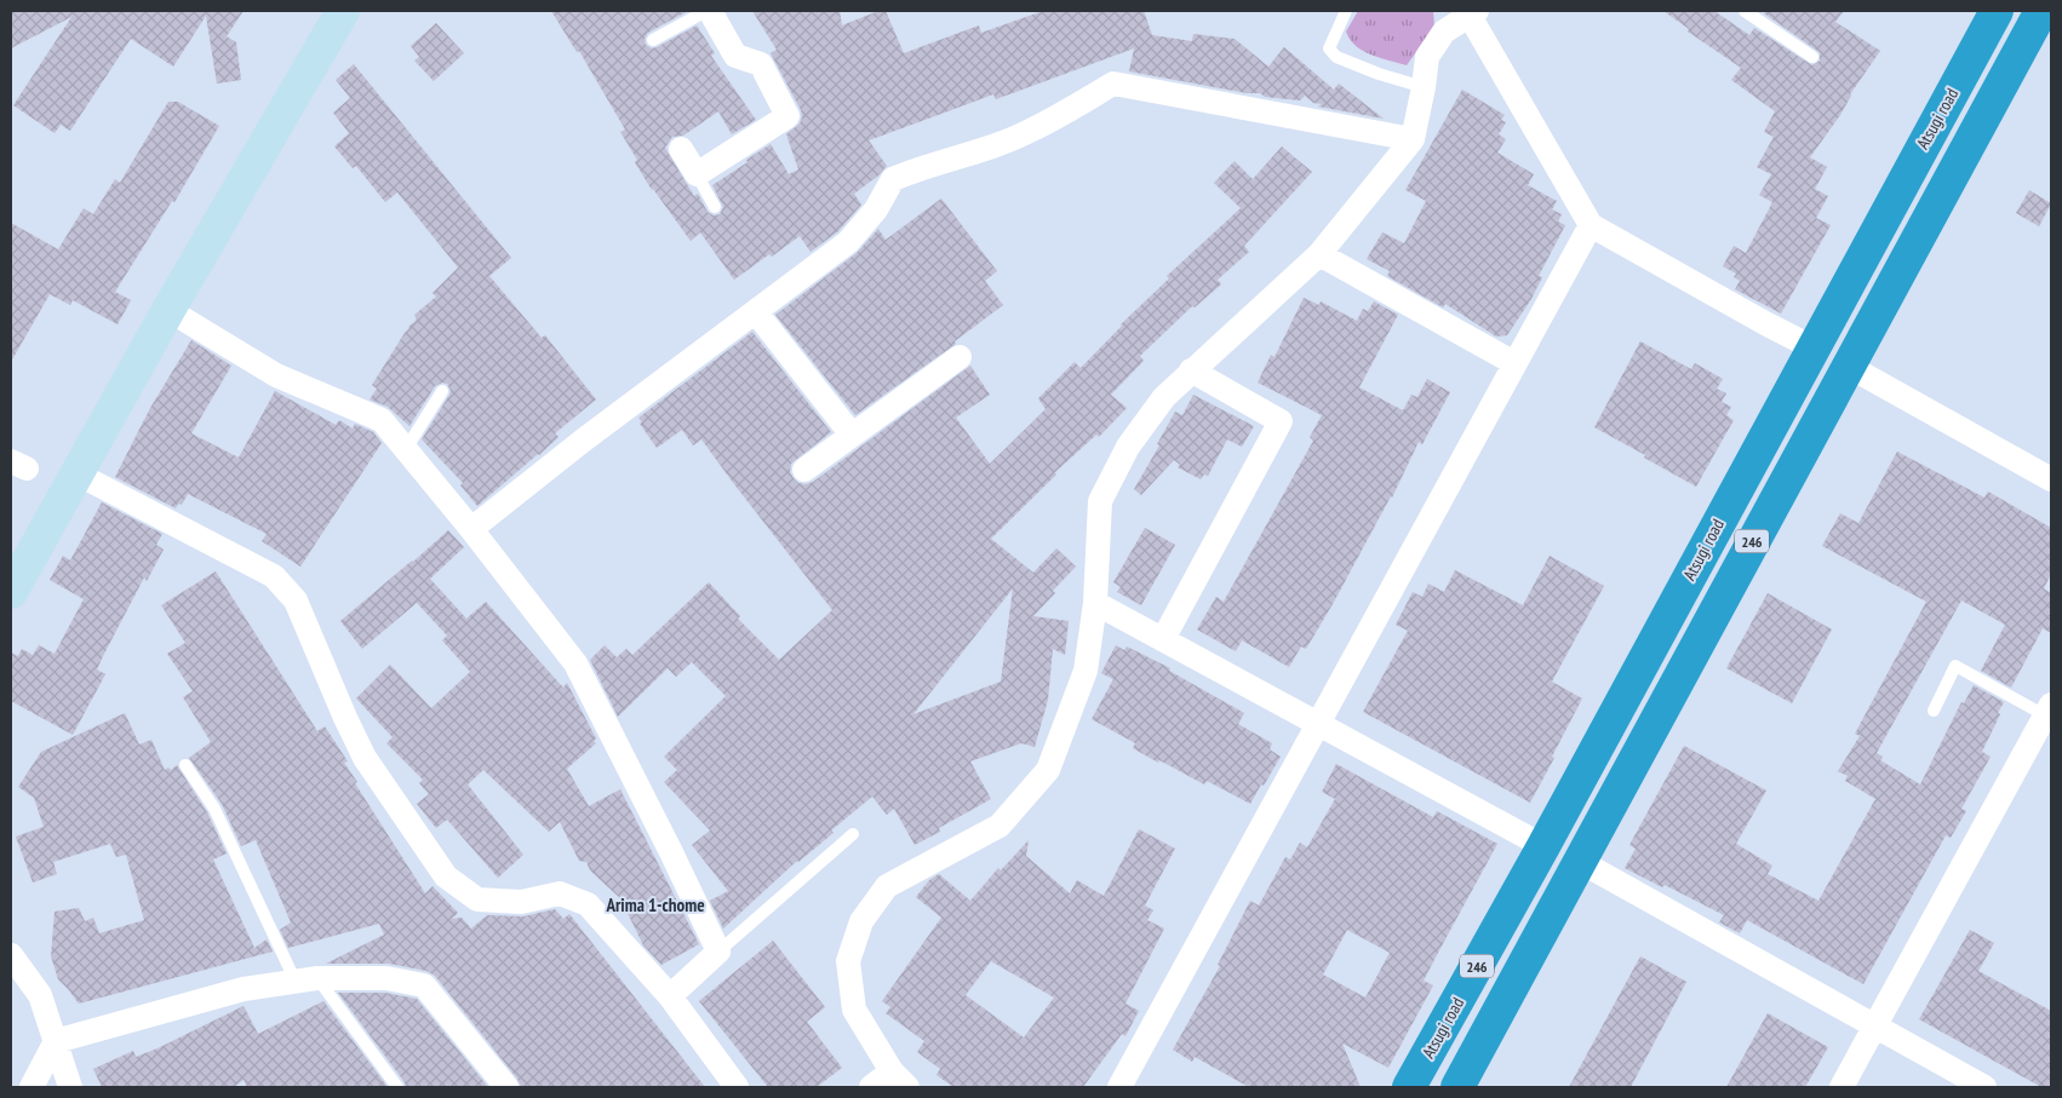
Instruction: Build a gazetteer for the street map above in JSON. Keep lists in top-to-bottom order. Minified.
{"streets":{"highway":["Atsugi road","246"]},"districts":["Arima 1-chome"]}
